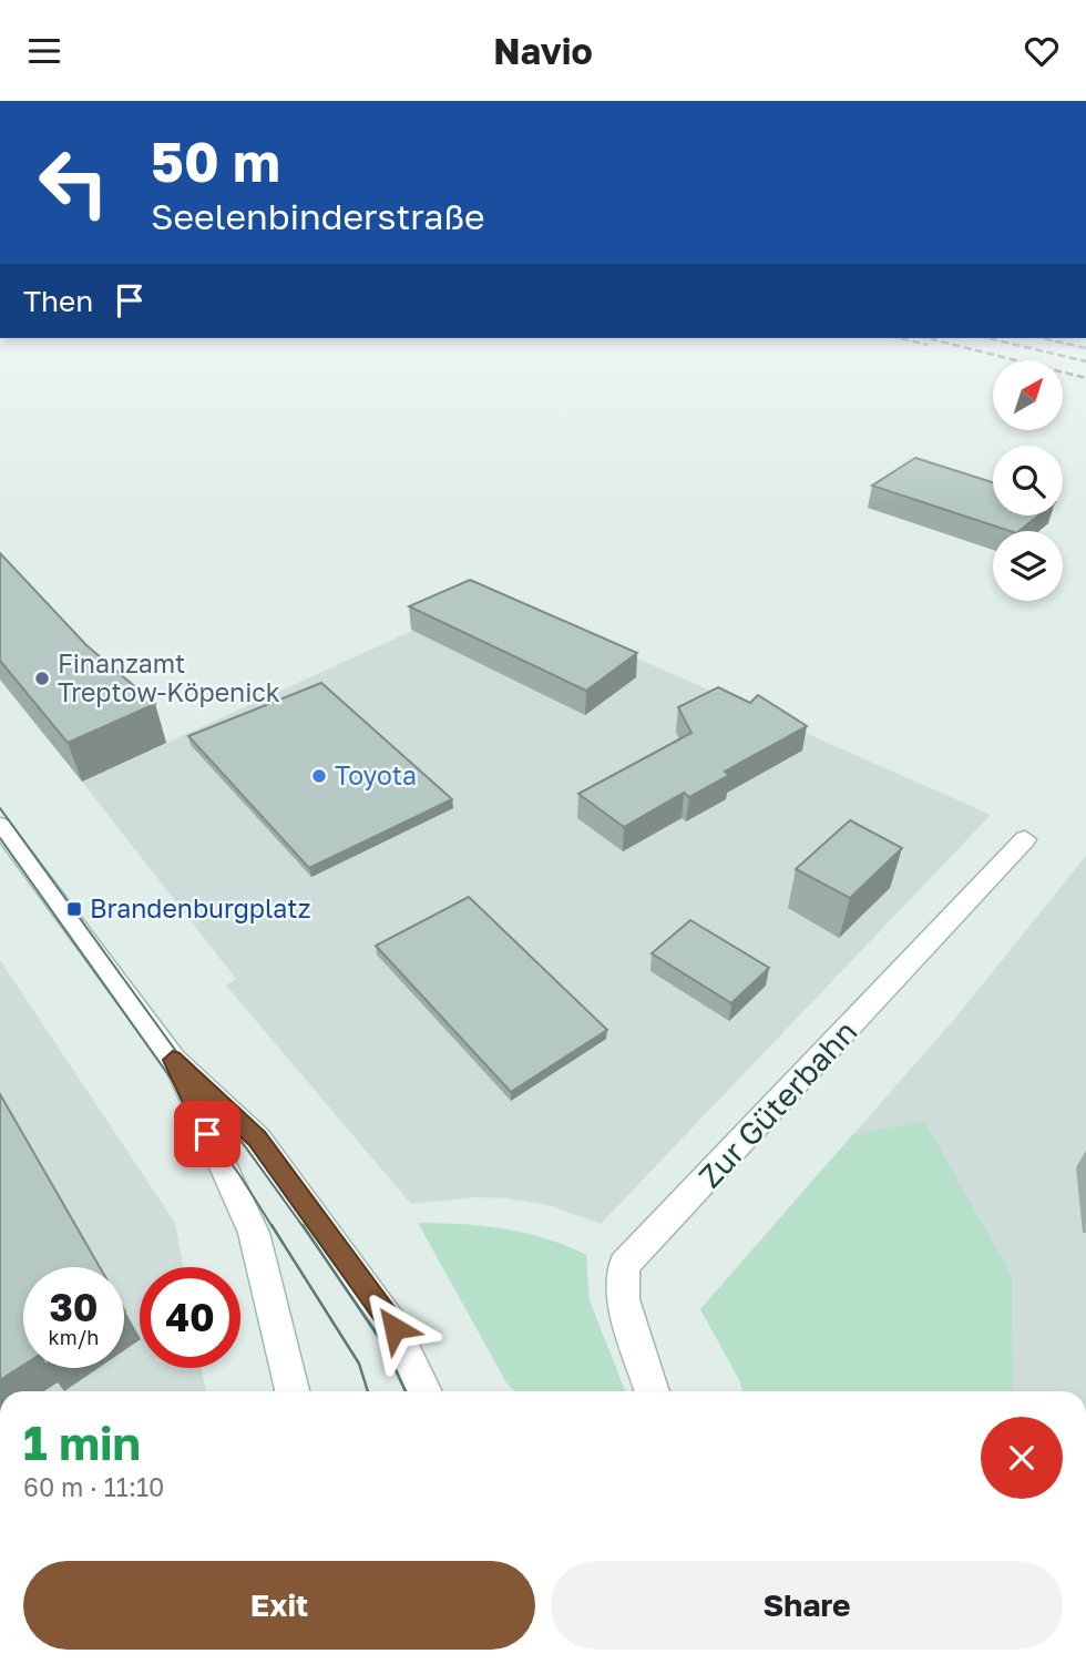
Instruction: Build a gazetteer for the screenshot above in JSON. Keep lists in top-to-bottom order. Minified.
{"streets":{"street":["Zur Güterbahn"]},"places":{"other":["Finanzamt Treptow-Köpenick","Toyota"],"transit":["Brandenburgplatz"]},"north":"top right","page":{"header":"Navio","turn":["50 m","Seelenbinderstraße"],"then":"Then","speed":"30 km/h","limit":"40","heading":["1 min","60 m · 11:10"],"buttons":["Exit","Share"]}}
